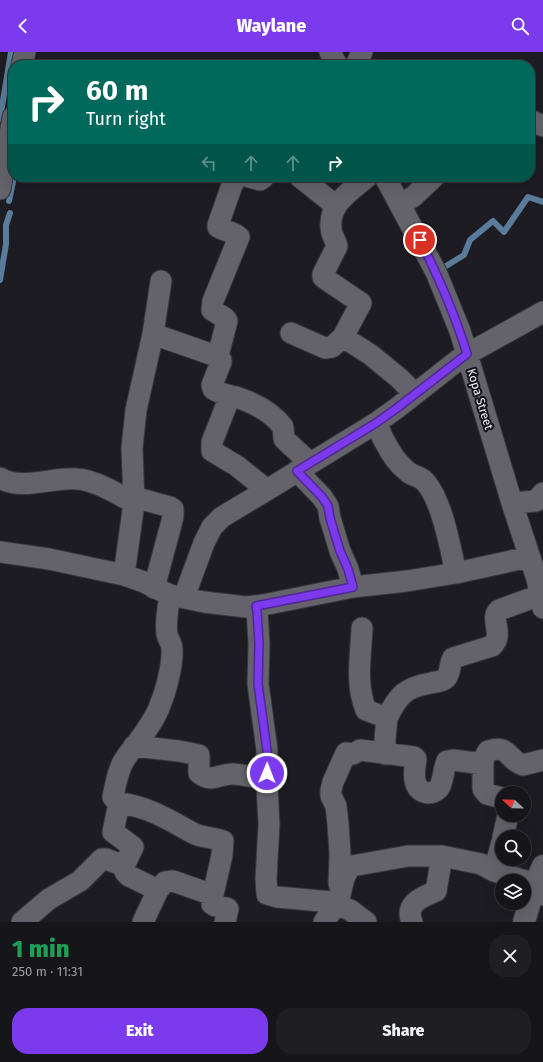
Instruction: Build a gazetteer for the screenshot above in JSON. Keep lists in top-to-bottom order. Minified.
{"streets":{"street":["Kopa Street"]},"north":"left","page":{"header":"Waylane","turn":["60 m","Turn right"],"heading":["1 min","250 m · 11:31"],"buttons":["Exit","Share"]}}
